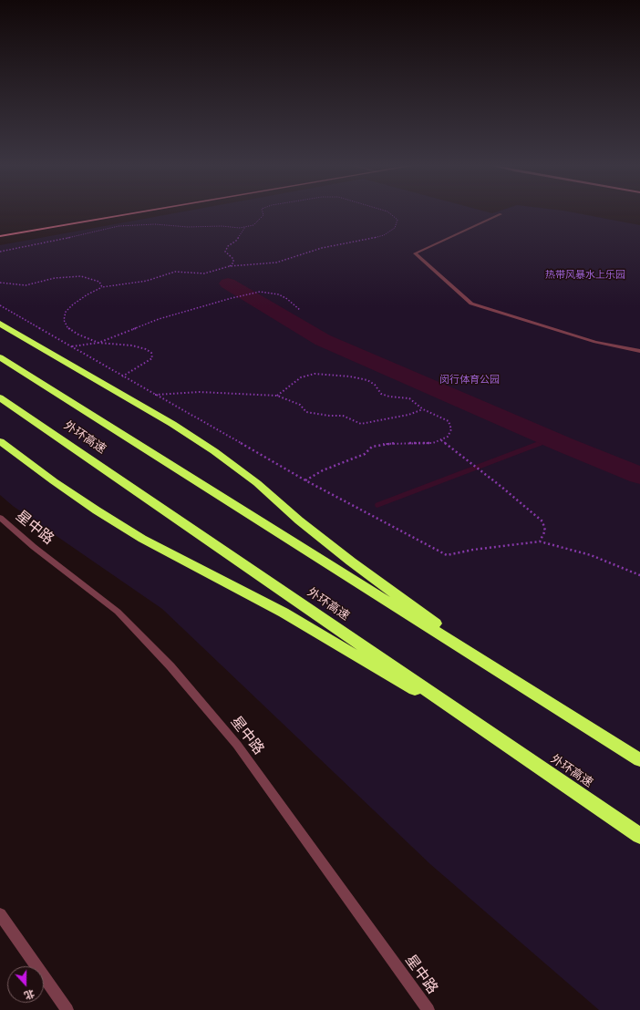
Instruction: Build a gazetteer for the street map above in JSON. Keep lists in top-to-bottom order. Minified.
{"streets":{"highway":["外环高速"],"street":["星中路"]},"parks":["热带风暴水上乐园","闵行体育公园"],"north":"bottom"}
